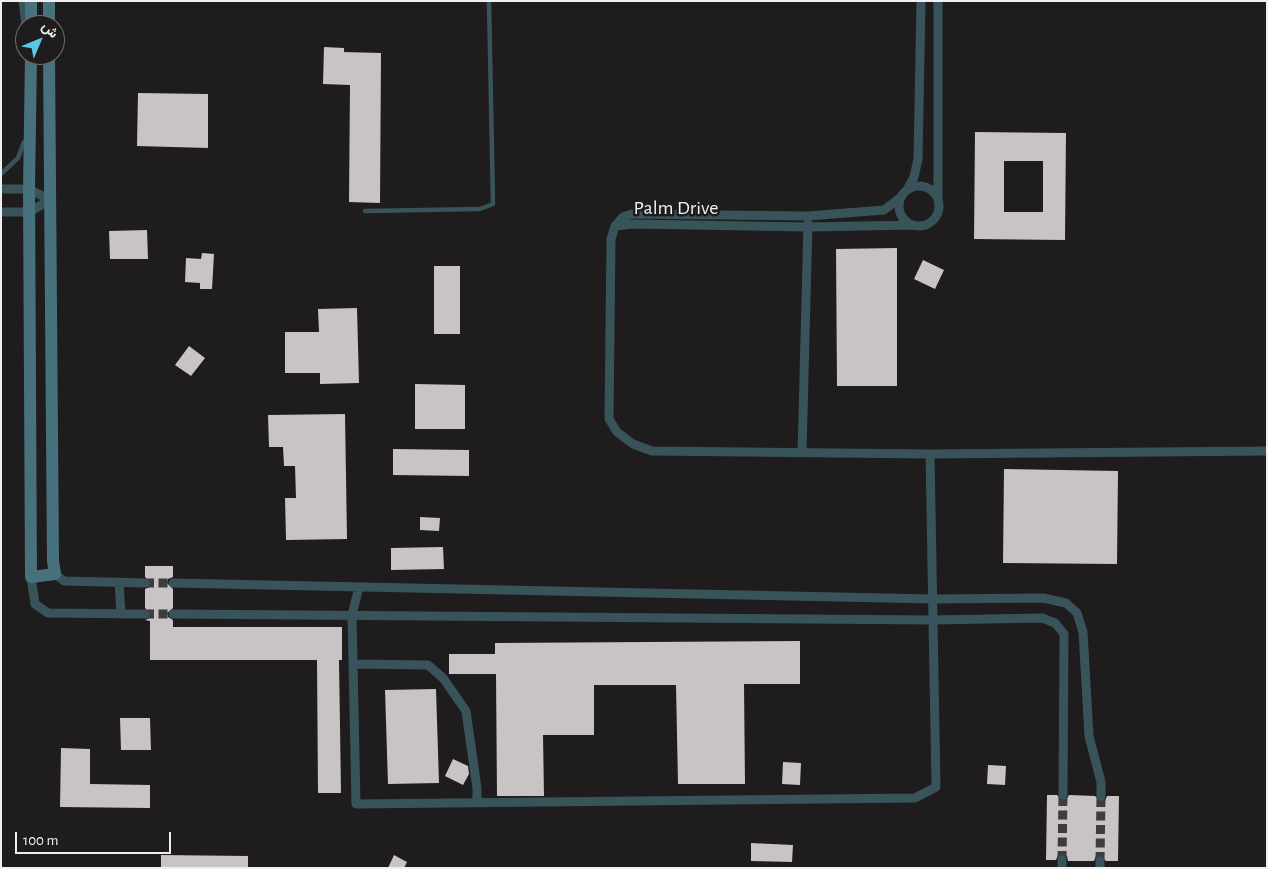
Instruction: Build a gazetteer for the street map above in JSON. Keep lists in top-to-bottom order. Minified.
{"streets":{"street":["Palm Drive"]},"scale_bar":"100 m","north":"top right"}
